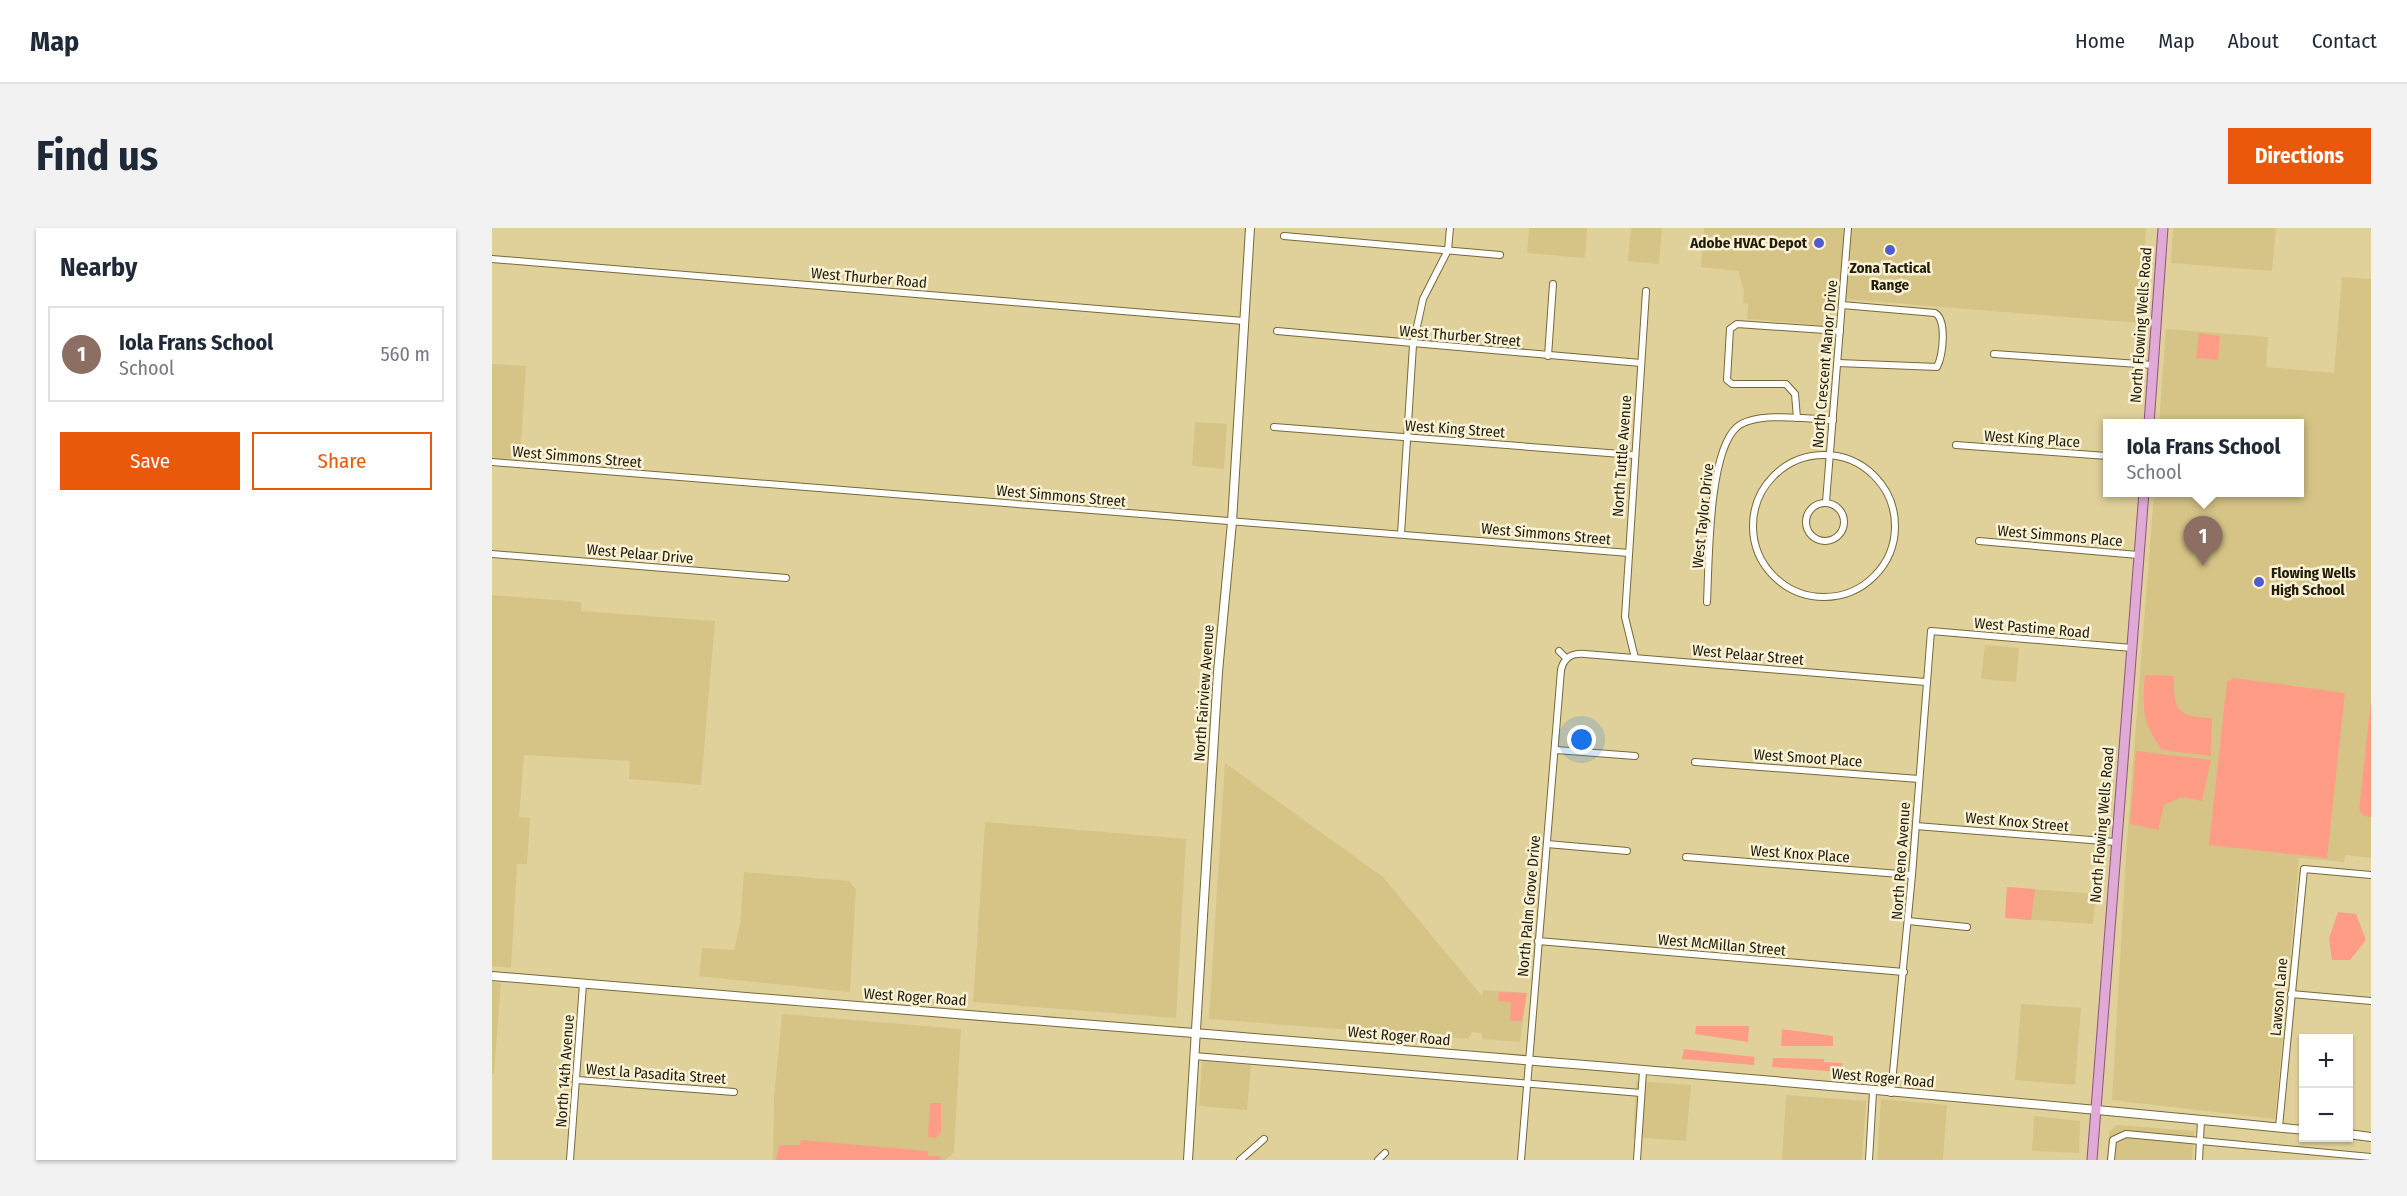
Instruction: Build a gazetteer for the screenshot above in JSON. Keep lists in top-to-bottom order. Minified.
{"streets":{"main road":["North Flowing Wells Road"],"street":["West Thurber Road","West Thurber Street","North Crescent Manor Drive","West King Street","West King Place","North Tuttle Avenue","West Simmons Street","West Taylor Drive","West Simmons Place","West Pelaar Drive","West Pastime Road","West Pelaar Street","North Fairview Avenue","West Smoot Place","West Knox Street","West Knox Place","North Reno Avenue","North Palm Grove Drive","West McMillan Street","West Roger Road","Lawson Lane","North 14th Avenue","West la Pasadita Street"]},"crossings":[["West Thurber Road","North Fairview Avenue"],["North Flowing Wells Road","West Simmons Place"],["North Flowing Wells Road","West Pastime Road"],["North Flowing Wells Road","West Knox Street"],["North Flowing Wells Road","West Roger Road"],["West Thurber Street","North Tuttle Avenue"],["North Crescent Manor Drive","West Taylor Drive"],["West King Street","North Tuttle Avenue"],["North Tuttle Avenue","West Simmons Street"],["North Tuttle Avenue","West Pelaar Street"],["West Simmons Street","North Fairview Avenue"],["West Pastime Road","North Reno Avenue"],["West Pelaar Street","North Reno Avenue"],["West Pelaar Street","North Palm Grove Drive"],["North Fairview Avenue","West Roger Road"],["West Smoot Place","North Reno Avenue"],["West Knox Street","North Reno Avenue"],["West Knox Place","North Reno Avenue"],["North Reno Avenue","West McMillan Street"],["North Reno Avenue","West Roger Road"],["North Palm Grove Drive","West McMillan Street"],["North Palm Grove Drive","West Roger Road"],["West Roger Road","Lawson Lane"],["West Roger Road","North 14th Avenue"],["North 14th Avenue","West la Pasadita Street"]],"places":["Adobe HVAC Depot","Zona Tactical Range","Flowing Wells High School"],"page":{"header":"Map","nav":["Home","Map","About","Contact"],"buttons":["Directions",["Save","Share"]],"title":"Find us","heading":"Nearby","list":[{"mark":"1","name":"Iola Frans School","note":"School","value":"560 m"}],"popup":["Iola Frans School","School"],"pins":"1","map_buttons":["+","−"]}}
